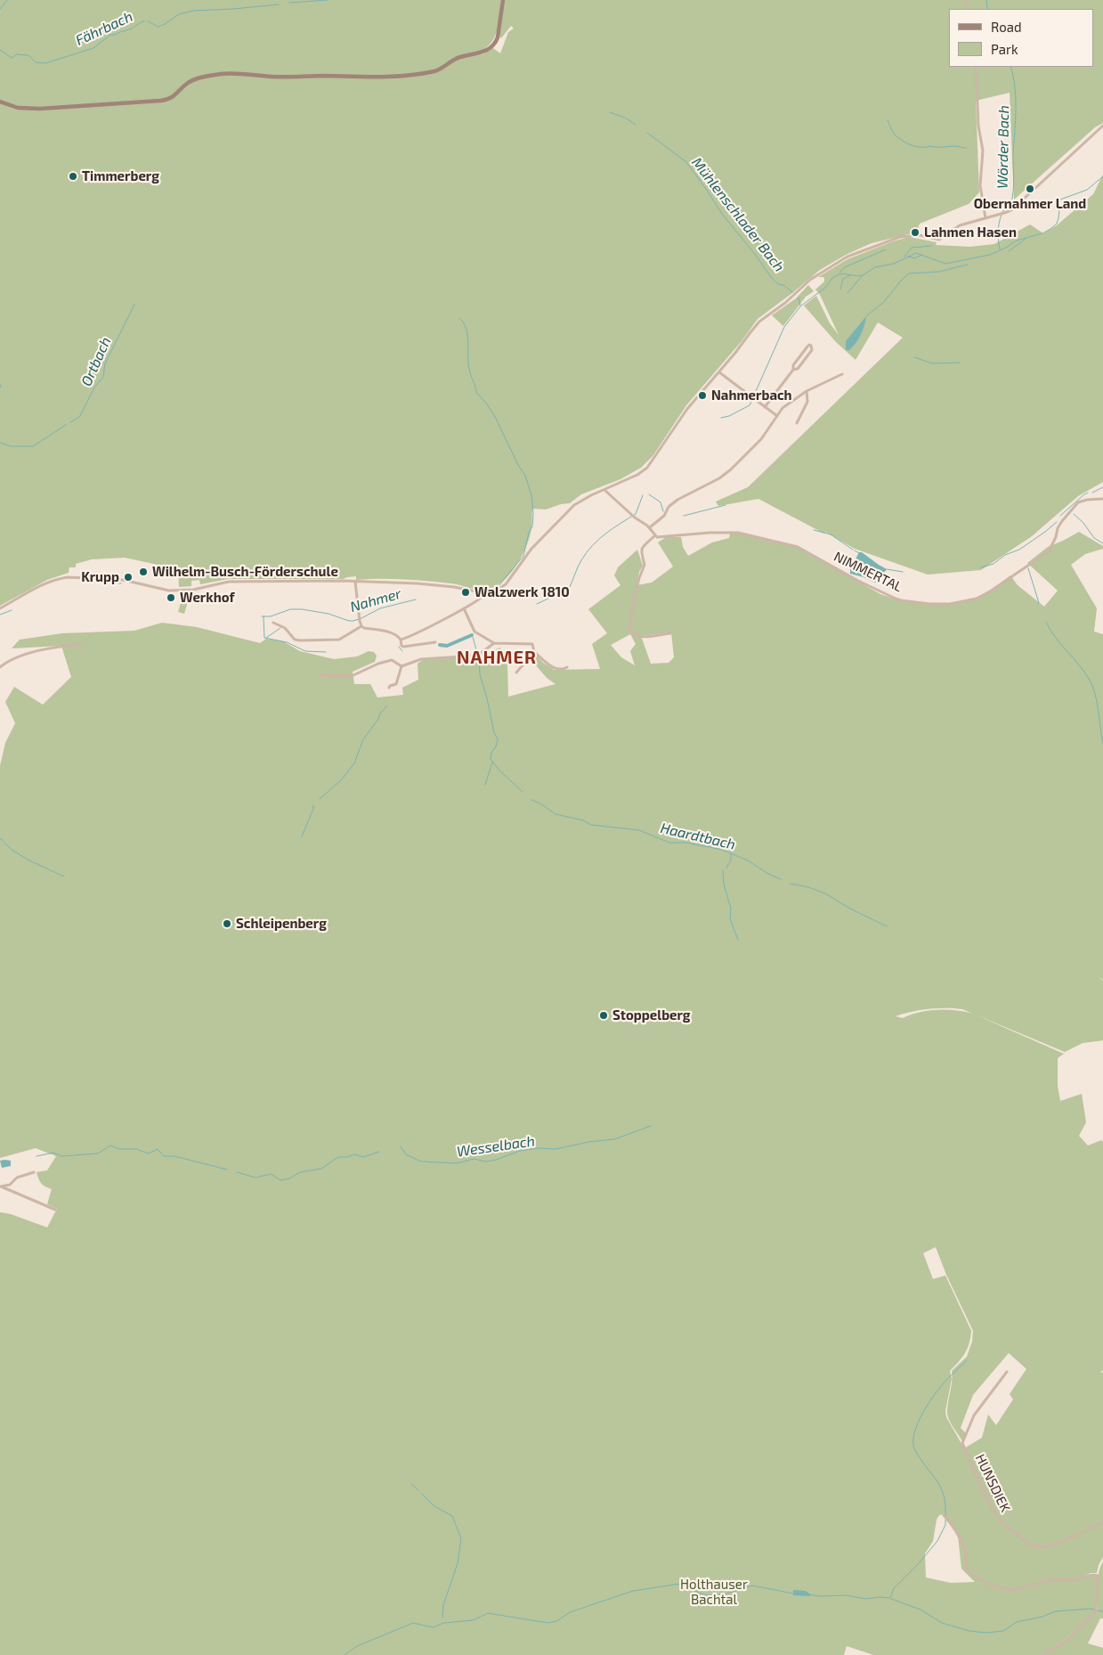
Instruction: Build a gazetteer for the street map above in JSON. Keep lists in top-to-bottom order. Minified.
{"streets":{"street":["NIMMERTAL","HUNSDIEK"]},"districts":["NAHMER"],"water":["Fährbach","Wörder Bach","Mühlenschlader Bach","Ortbach","Nahmer","Haardtbach","Wesselbach"],"parks":["Holthauser Bachtal"],"places":["Timmerberg","Obernahmer Land","Lahmen Hasen","Nahmerbach","Wilhelm-Busch-Förderschule","Krupp","Walzwerk 1810","Werkhof","Schleipenberg","Stoppelberg"],"legend":["Road","Park"]}
